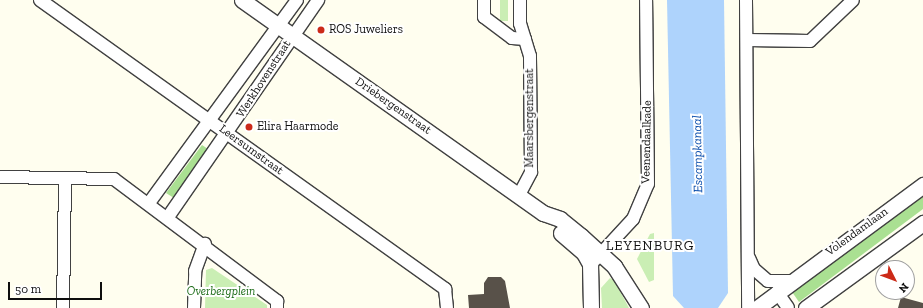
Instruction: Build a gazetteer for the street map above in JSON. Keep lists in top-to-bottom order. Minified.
{"streets":{"street":["Werkhovenstraat","Driebergenstraat","Maarsbergenstraat","Veenendaalkade","Leersumstraat","Volendamlaan"]},"crossings":[["Werkhovenstraat","Driebergenstraat"],["Werkhovenstraat","Leersumstraat"],["Driebergenstraat","Maarsbergenstraat"],["Driebergenstraat","Veenendaalkade"]],"districts":["LEYENBURG"],"water":["Escampkanaal"],"parks":["Overbergplein"],"places":["ROS Juweliers","Elira Haarmode"],"scale_bar":"50 m","north":"bottom right"}
